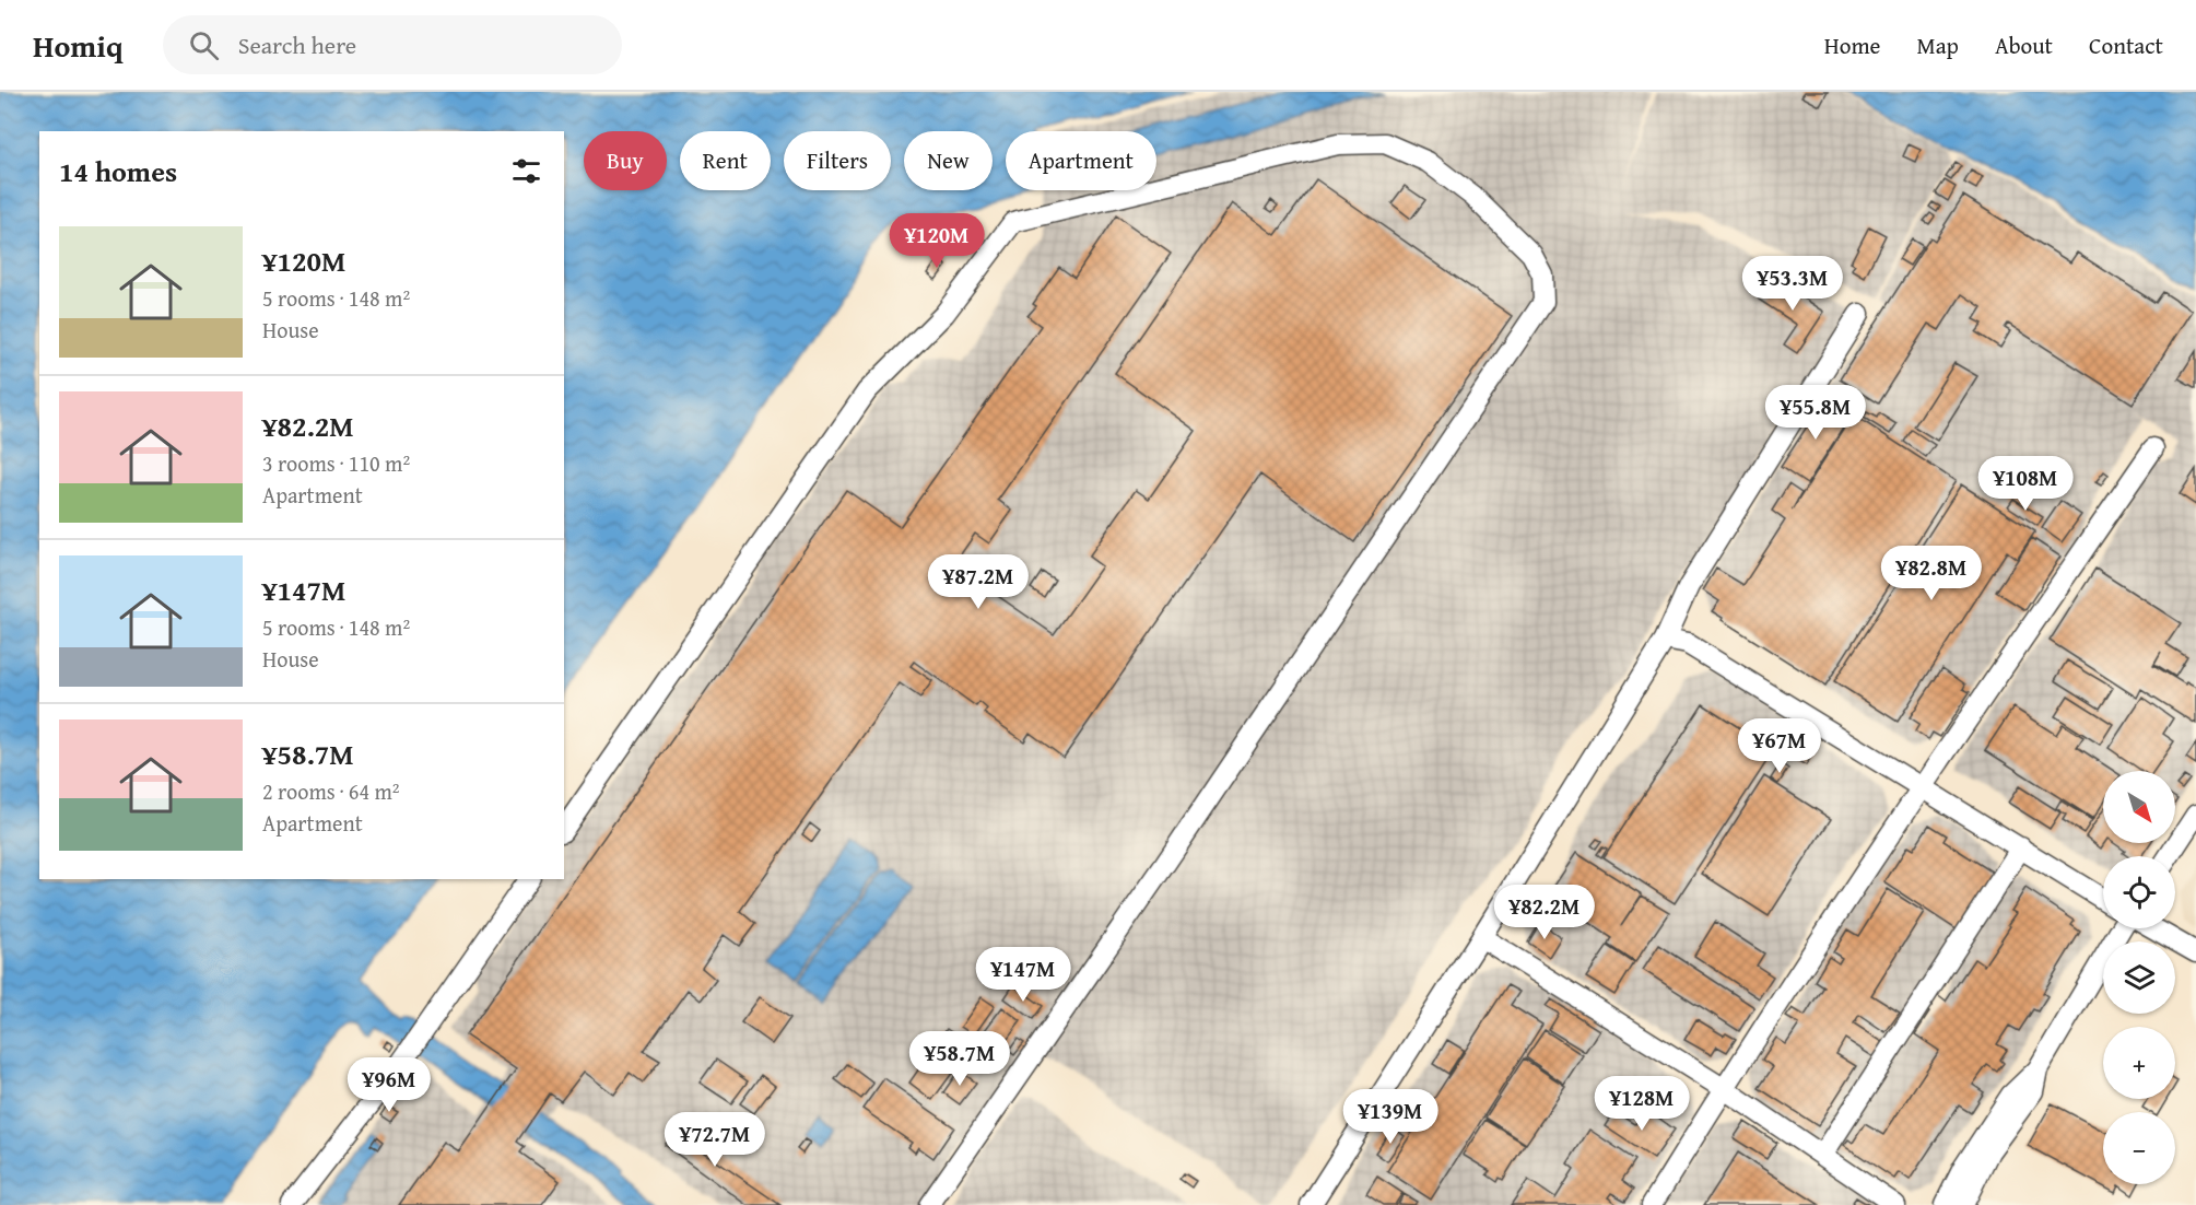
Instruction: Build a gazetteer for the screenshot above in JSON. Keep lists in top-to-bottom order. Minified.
{"north":"bottom right","page":{"header":"Homiq","search":"Search here","nav":["Home","Map","About","Contact"],"chip":["Buy","Rent","Filters","New","Apartment"],"heading":"14 homes","list":[{"name":"¥120M","note":"5 rooms · 148 m² · House"},{"name":"¥82.2M","note":"3 rooms · 110 m² · Apartment"},{"name":"¥147M","note":"5 rooms · 148 m² · House"},{"name":"¥58.7M","note":"2 rooms · 64 m² · Apartment"}],"price":["¥120M","¥53.3M","¥55.8M","¥108M","¥82.8M","¥87.2M","¥67M","¥82.2M","¥147M","¥58.7M","¥96M","¥128M","¥139M","¥72.7M"],"map_buttons":["+","−"]}}
